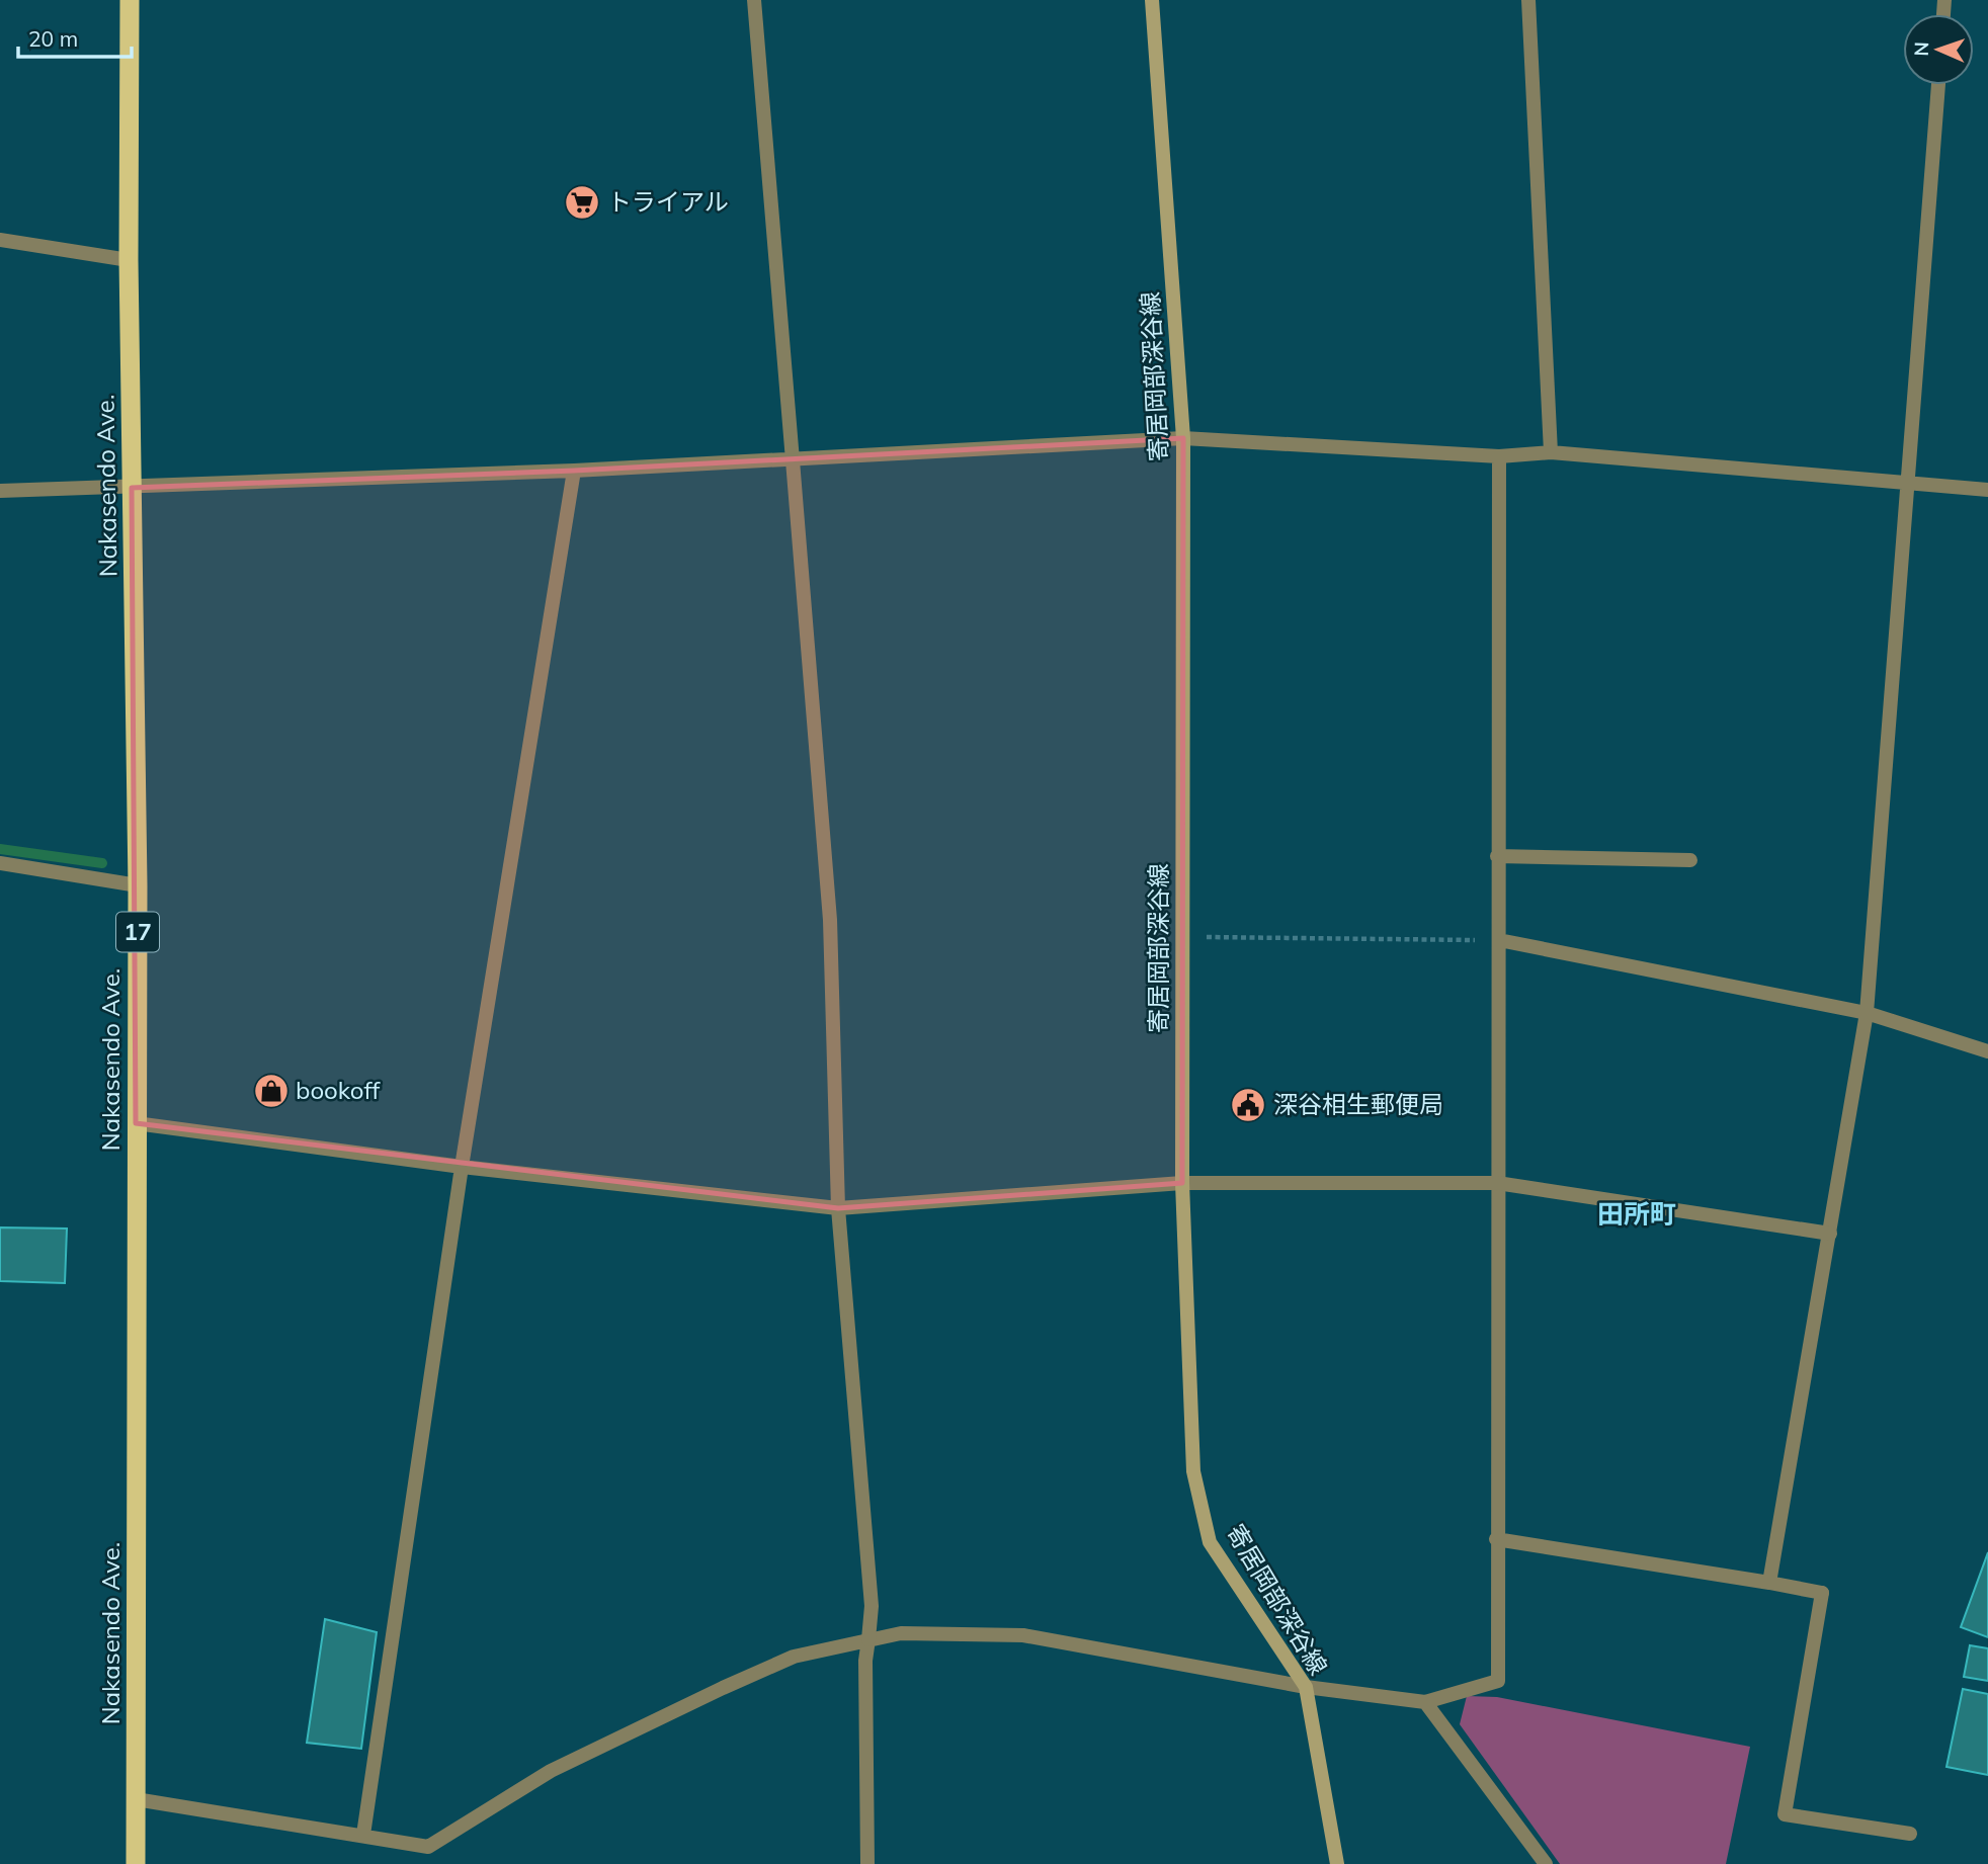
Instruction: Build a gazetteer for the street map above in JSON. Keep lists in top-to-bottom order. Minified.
{"streets":{"highway":["Nakasendo Ave.","17"],"main road":["寄居岡部深谷線"]},"districts":["田所町"],"places":{"supermarket":["トライアル"],"shop":["bookoff"],"public building":["深谷相生郵便局"]},"scale_bar":"20 m","north":"left"}
